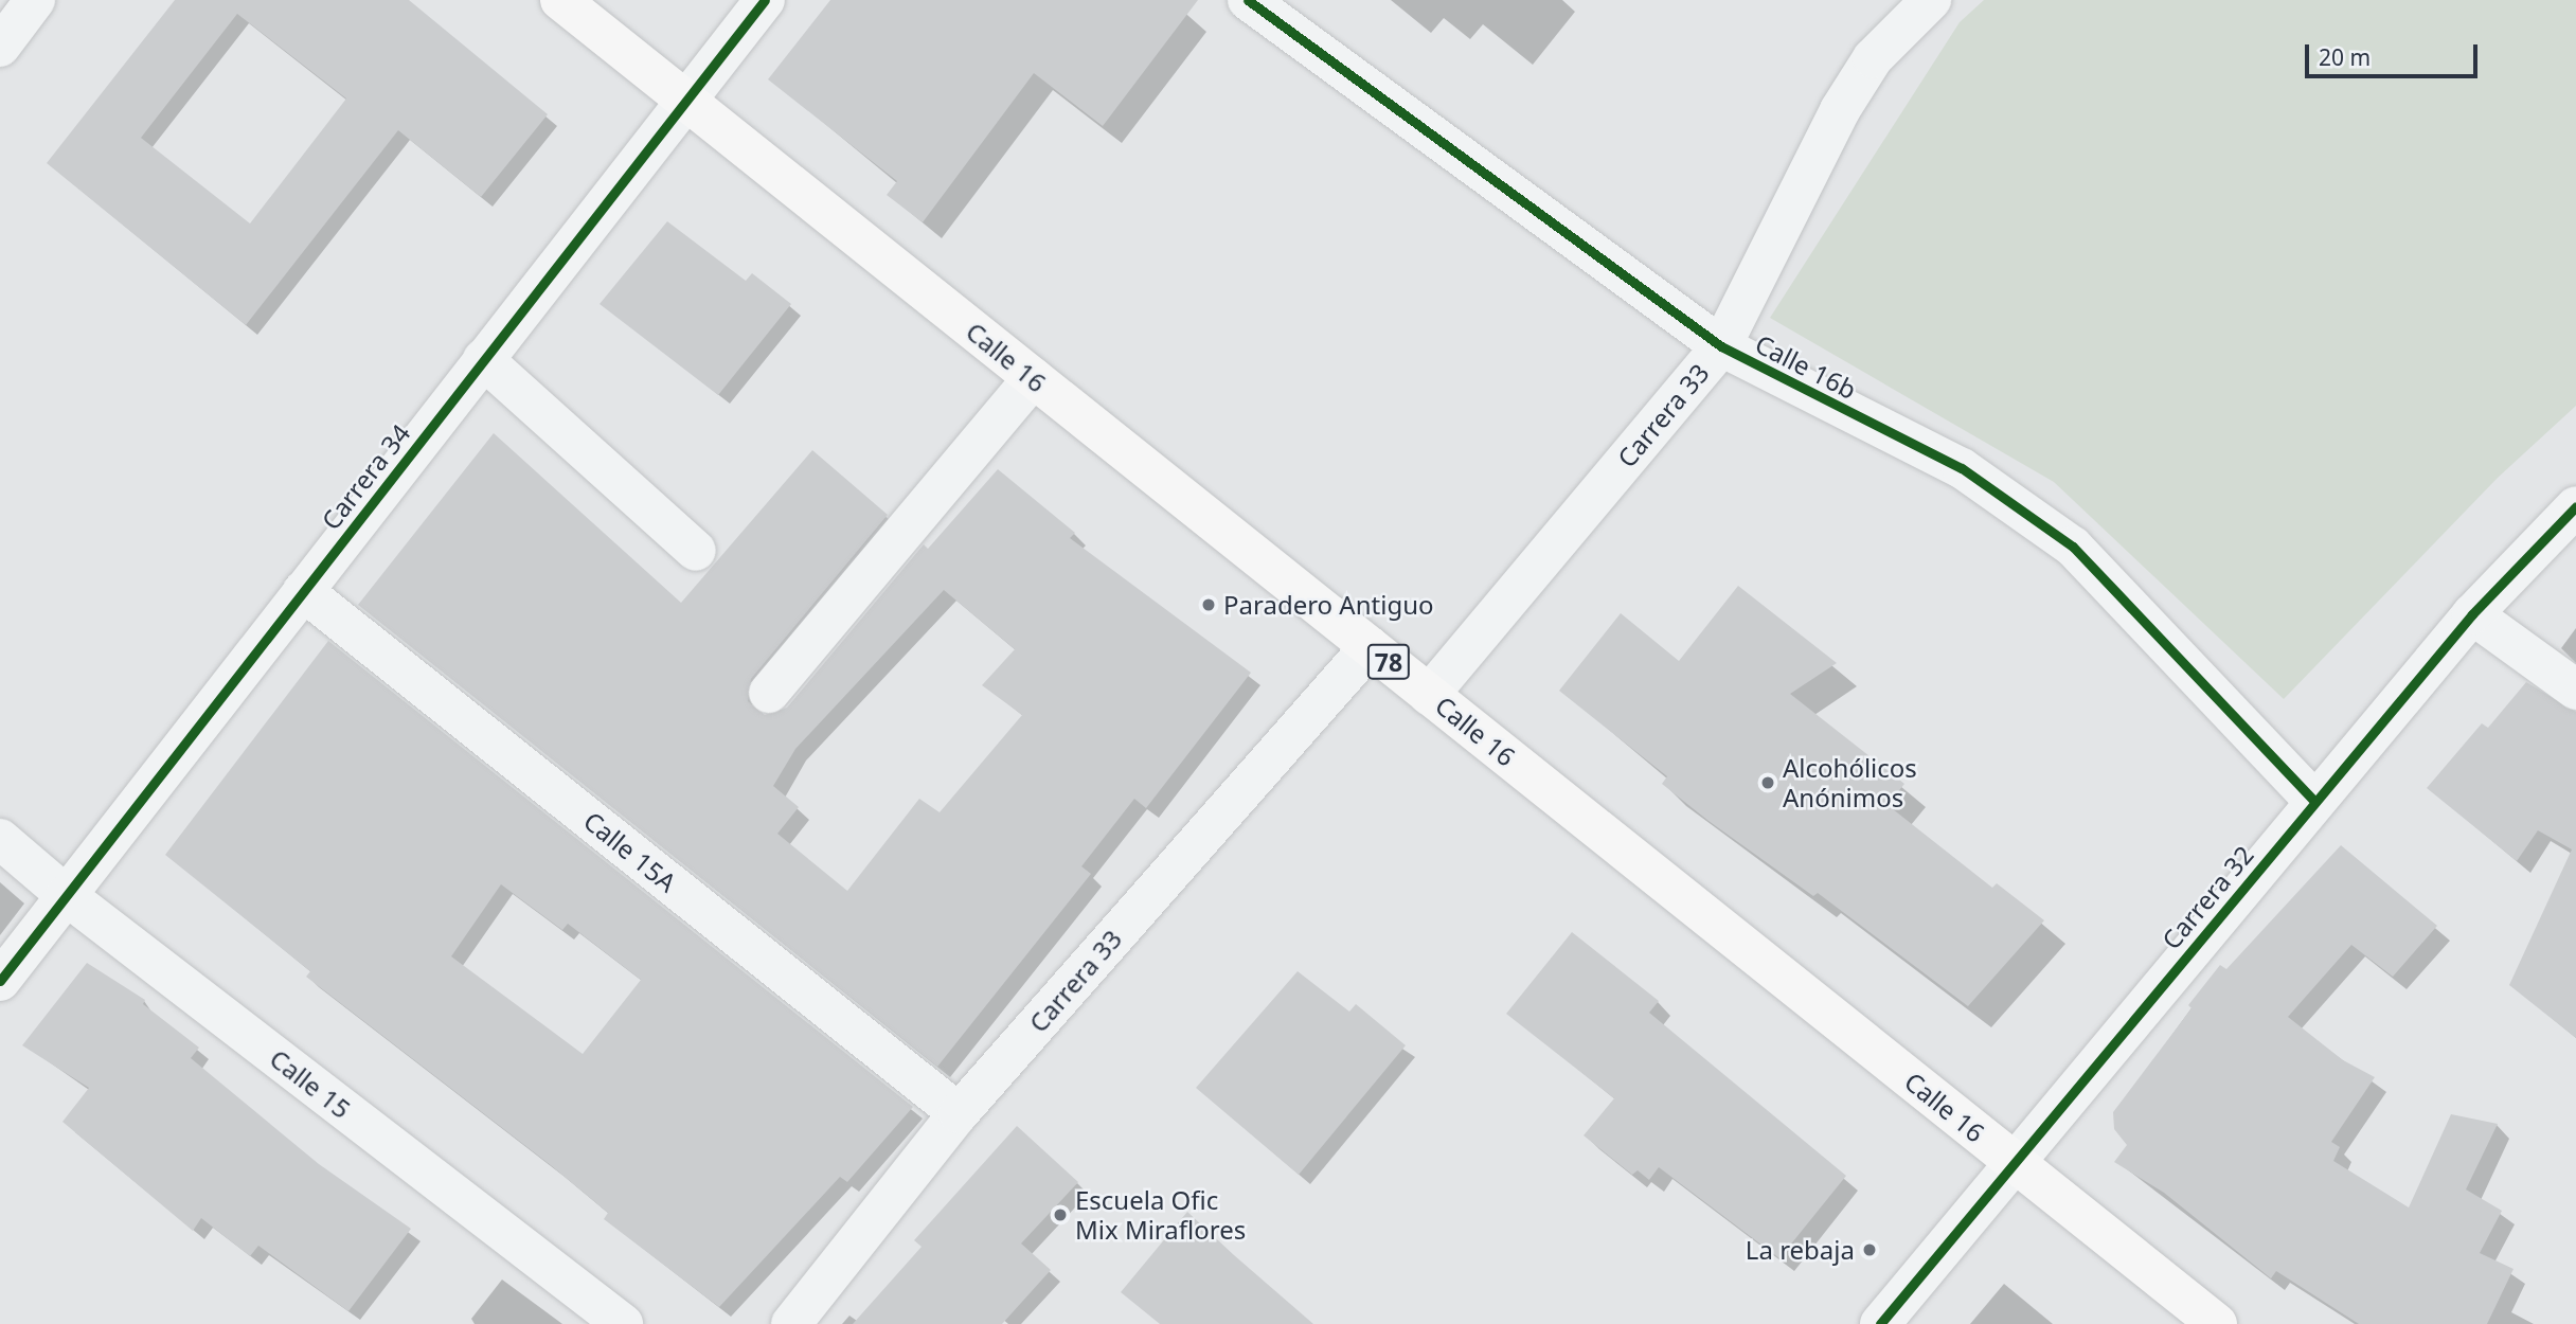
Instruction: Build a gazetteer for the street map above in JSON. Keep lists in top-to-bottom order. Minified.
{"streets":{"highway":["Calle 16","78"],"street":["Calle 16b","Carrera 33","Carrera 34","Calle 15A","Carrera 32","Calle 15"]},"crossings":[["Calle 16","Carrera 33"],["Calle 16","Carrera 34"],["Calle 16","Carrera 32"],["Calle 16b","Carrera 33"],["Calle 16b","Carrera 32"],["Carrera 33","Calle 15A"],["Carrera 34","Calle 15A"],["Carrera 34","Calle 15"]],"places":["Paradero Antiguo","Alcohólicos Anónimos","Escuela Ofic Mix Miraflores","La rebaja"],"scale_bar":"20 m"}
